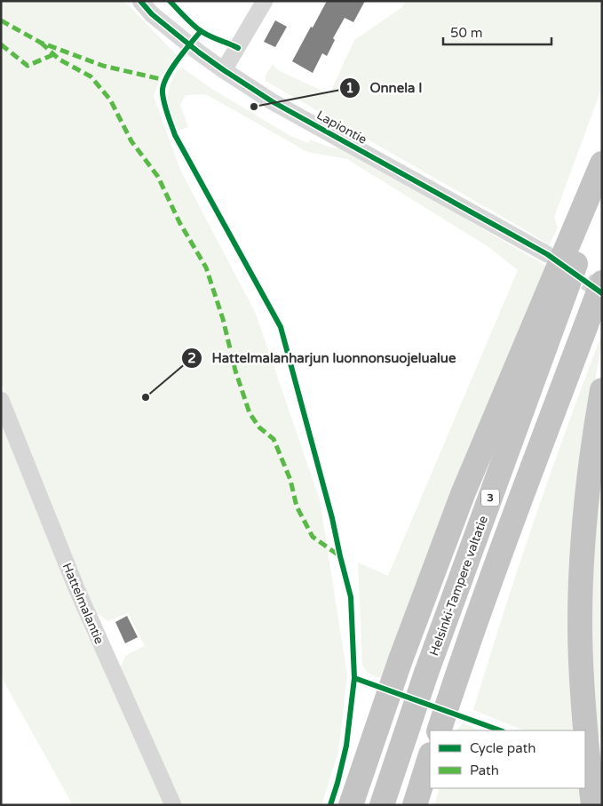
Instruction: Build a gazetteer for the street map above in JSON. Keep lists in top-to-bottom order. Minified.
{"streets":{"highway":["3","Helsinki-Tampere valtatie"],"street":["Lapiontie","Hattelmalantie"]},"places":["Onnela I","Hattelmalanharjun luonnonsuojelualue"],"legend":["Cycle path","Path"],"scale_bar":"50 m"}
